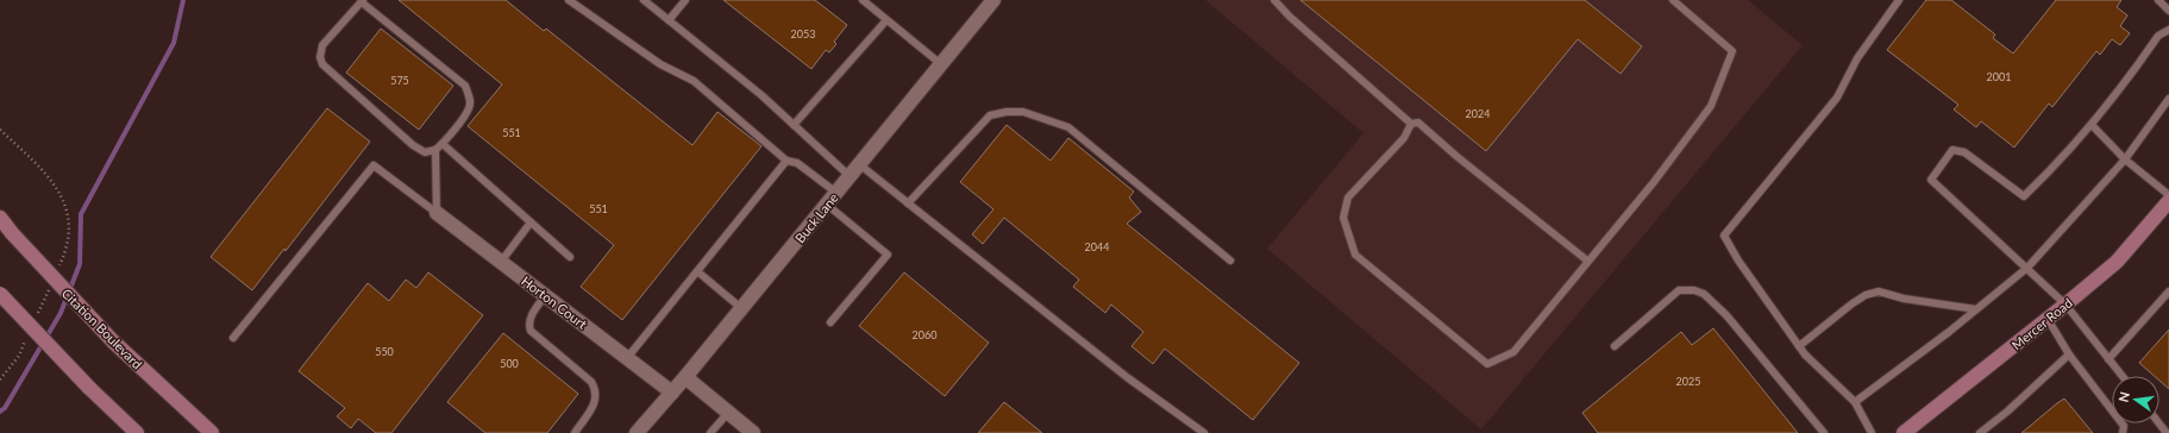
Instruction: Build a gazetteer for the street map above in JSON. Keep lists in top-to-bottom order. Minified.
{"streets":{"main road":["Mercer Road","Citation Boulevard"],"street":["Buck Lane","Horton Court"]},"crossings":[["Buck Lane","Horton Court"]],"house_numbers":["2053","2001","575","2024","551","551","2044","2060","550","500","2025"],"north":"left"}
